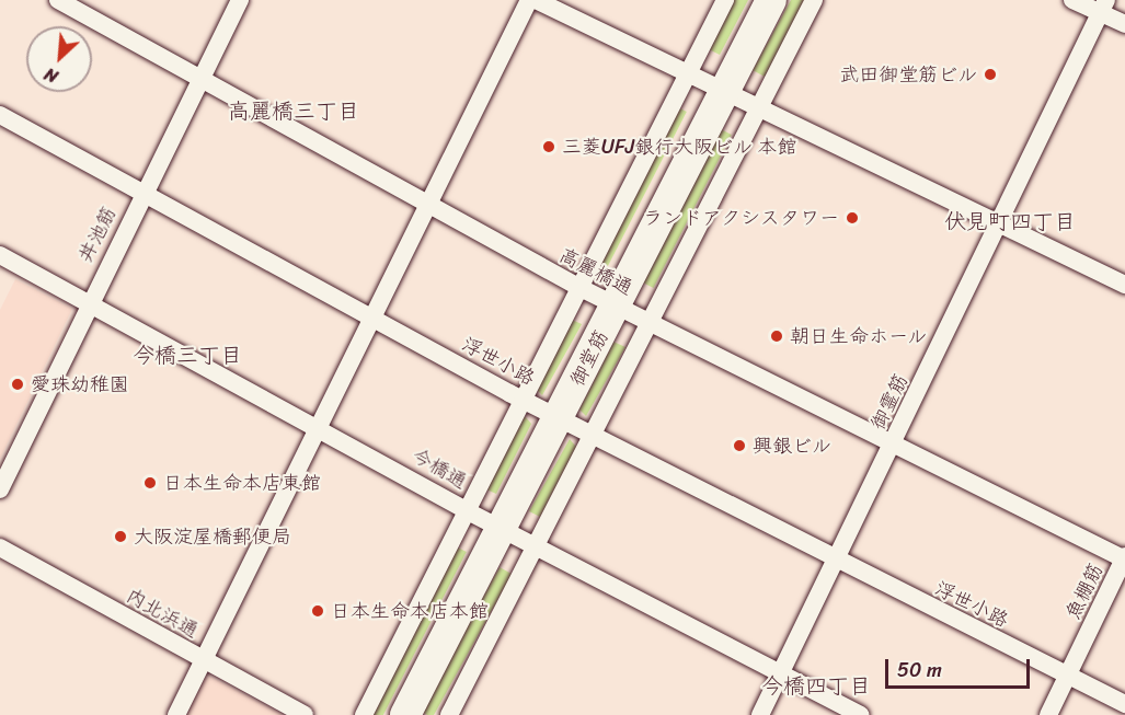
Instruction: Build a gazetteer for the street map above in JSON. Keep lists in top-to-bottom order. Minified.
{"streets":{"highway":["御堂筋"],"street":["丼池筋","高麗橋通","浮世小路","御霊筋","今橋通","魚棚筋","内北浜通"]},"crossings":[["丼池筋","高麗橋通"],["丼池筋","浮世小路"],["丼池筋","今橋通"],["高麗橋通","御堂筋"],["高麗橋通","御霊筋"],["高麗橋通","魚棚筋"],["御堂筋","浮世小路"],["御堂筋","今橋通"],["浮世小路","御霊筋"],["浮世小路","魚棚筋"],["御霊筋","今橋通"]],"districts":["高麗橋三丁目","伏見町四丁目","今橋三丁目","今橋四丁目"],"places":["武田御堂筋ビル","三菱UFJ銀行大阪ビル 本館","ランドアクシスタワー","朝日生命ホール","愛珠幼稚園","興銀ビル","日本生命本店東館","大阪淀屋橋郵便局","日本生命本店本館"],"scale_bar":"50 m","north":"bottom left"}
